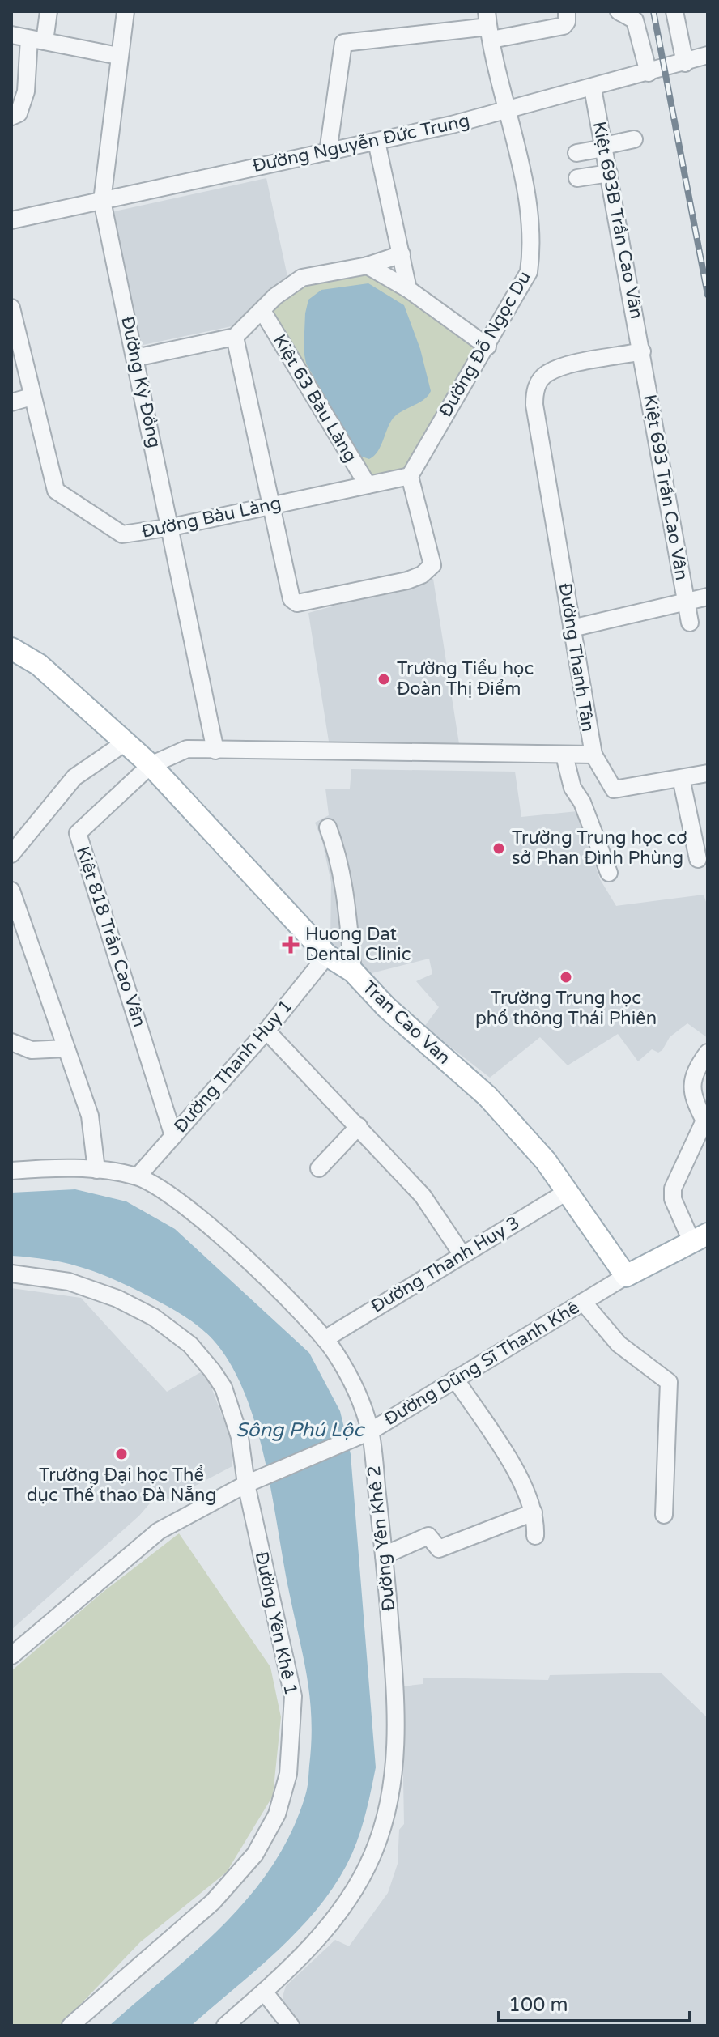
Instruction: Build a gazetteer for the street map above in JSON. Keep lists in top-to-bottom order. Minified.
{"streets":{"main road":["Tran Cao Van"],"street":["Đường Nguyễn Đức Trung","Kiệt 693B Trần Cao Vân","Đường Đỗ Ngọc Du","Đường Kỳ Đồng","Kiệt 63 Bàu Làng","Kiệt 693 Trần Cao Vân","Đường Bàu Làng","Đường Thanh Tân","Kiệt 818 Trần Cao Vân","Đường Thanh Huy 1","Đường Thanh Huy 3","Đường Dũng Sĩ Thanh Khê","Đường Yên Khê 2","Đường Yên Khê 1"]},"crossings":[["Đường Nguyễn Đức Trung","Kiệt 693B Trần Cao Vân"],["Đường Nguyễn Đức Trung","Đường Đỗ Ngọc Du"],["Đường Nguyễn Đức Trung","Đường Kỳ Đồng"],["Kiệt 693B Trần Cao Vân","Kiệt 693 Trần Cao Vân"],["Kiệt 693B Trần Cao Vân","Đường Thanh Tân"],["Đường Đỗ Ngọc Du","Đường Bàu Làng"],["Đường Kỳ Đồng","Đường Bàu Làng"],["Đường Kỳ Đồng","Đường Thanh Tân"],["Kiệt 63 Bàu Làng","Đường Bàu Làng"],["Kiệt 693 Trần Cao Vân","Đường Thanh Tân"],["Đường Thanh Tân","Kiệt 818 Trần Cao Vân"],["Đường Thanh Tân","Tran Cao Van"],["Kiệt 818 Trần Cao Vân","Tran Cao Van"],["Kiệt 818 Trần Cao Vân","Đường Thanh Huy 1"],["Tran Cao Van","Đường Thanh Huy 1"],["Tran Cao Van","Đường Thanh Huy 3"],["Tran Cao Van","Đường Dũng Sĩ Thanh Khê"],["Đường Thanh Huy 1","Đường Yên Khê 2"],["Đường Thanh Huy 3","Đường Yên Khê 2"],["Đường Dũng Sĩ Thanh Khê","Đường Yên Khê 2"],["Đường Dũng Sĩ Thanh Khê","Đường Yên Khê 1"]],"water":["Sông Phú Lộc"],"places":{"other":["Trường Tiểu học Đoàn Thị Điểm","Trường Trung học cơ sở Phan Đình Phùng","Trường Trung học phổ thông Thái Phiên","Trường Đại học Thể dục Thể thao Đà Nẵng"],"health":["Huong Dat Dental Clinic"]},"scale_bar":"100 m"}
